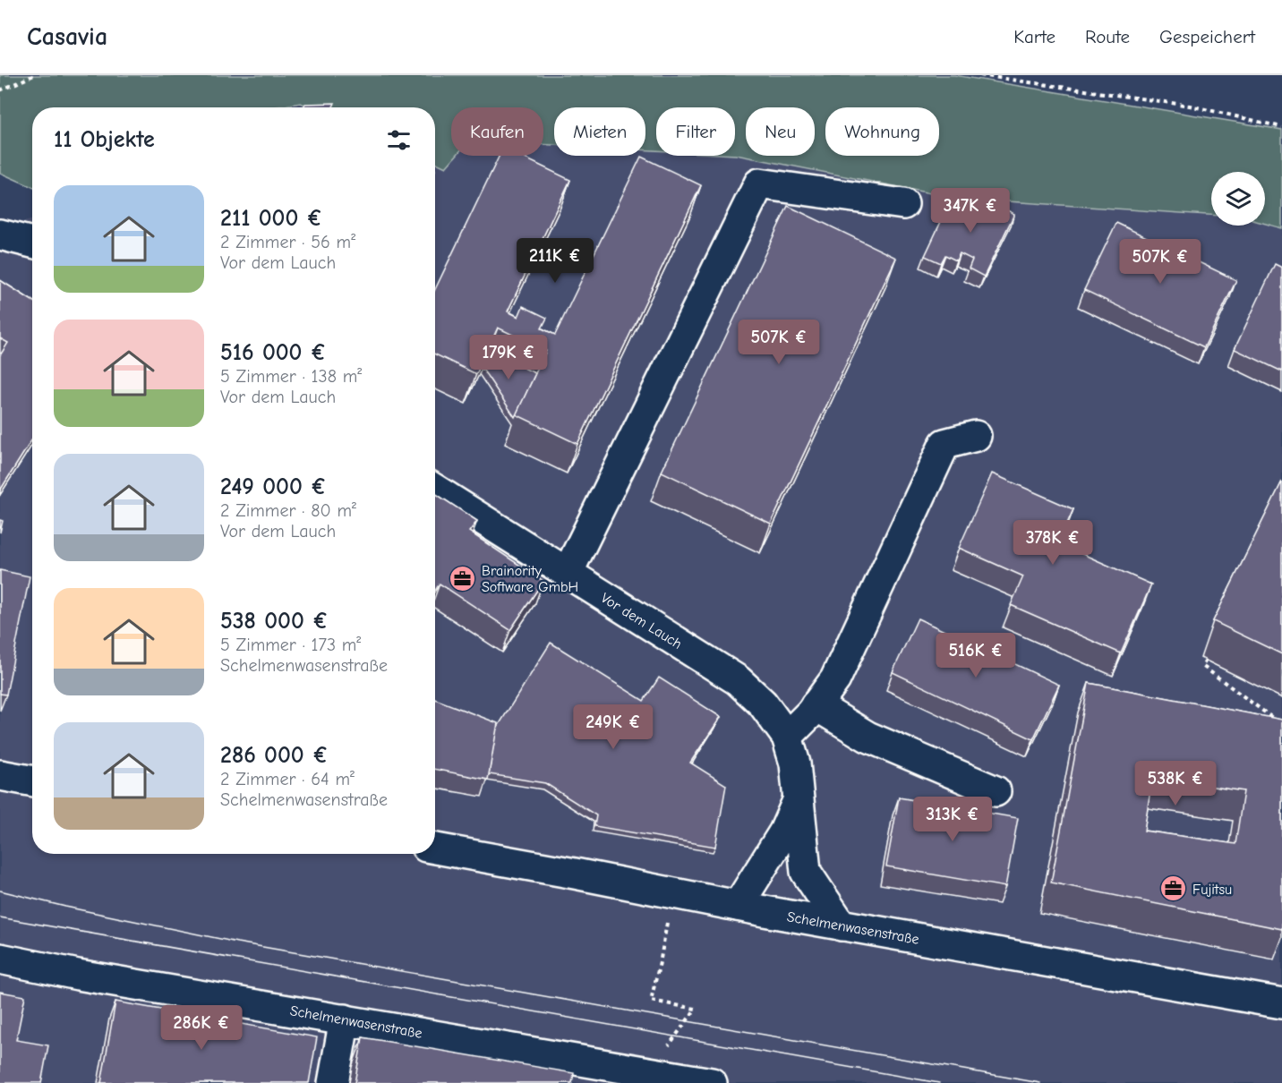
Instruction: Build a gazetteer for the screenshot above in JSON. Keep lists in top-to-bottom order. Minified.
{"streets":{"street":["Vor dem Lauch","Schelmenwasenstraße"]},"crossings":[["Vor dem Lauch","Schelmenwasenstraße"]],"places":{"office":["Brainority Software GmbH","Fujitsu"]},"page":{"header":"Casavia","nav":["Karte","Route","Gespeichert"],"chip":["Kaufen","Mieten","Filter","Neu","Wohnung"],"heading":"11 Objekte","list":[{"name":"211 000 €","note":"2 Zimmer · 56 m² · Vor dem Lauch"},{"name":"516 000 €","note":"5 Zimmer · 138 m² · Vor dem Lauch"},{"name":"249 000 €","note":"2 Zimmer · 80 m² · Vor dem Lauch"},{"name":"538 000 €","note":"5 Zimmer · 173 m² · Schelmenwasenstraße"},{"name":"286 000 €","note":"2 Zimmer · 64 m² · Schelmenwasenstraße"}],"price":["347K €","211K €","507K €","507K €","179K €","378K €","516K €","249K €","538K €","313K €","286K €"]}}
